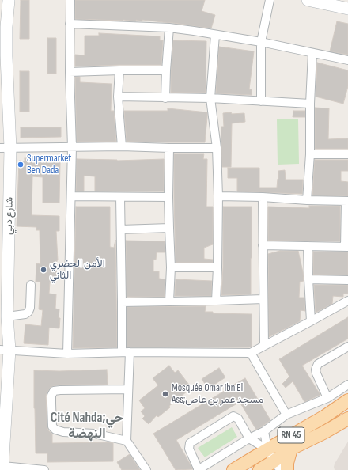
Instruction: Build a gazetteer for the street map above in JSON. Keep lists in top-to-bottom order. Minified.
{"streets":{"main road":["شارع دبي","RN 45"]},"districts":["Cité Nahda;حي النهضة"],"places":["Supermarket Ben Dada","الأمن الحضري الثاني","Mosquée Omar Ibn El Ass;مسجد عمر بن عاص"]}
